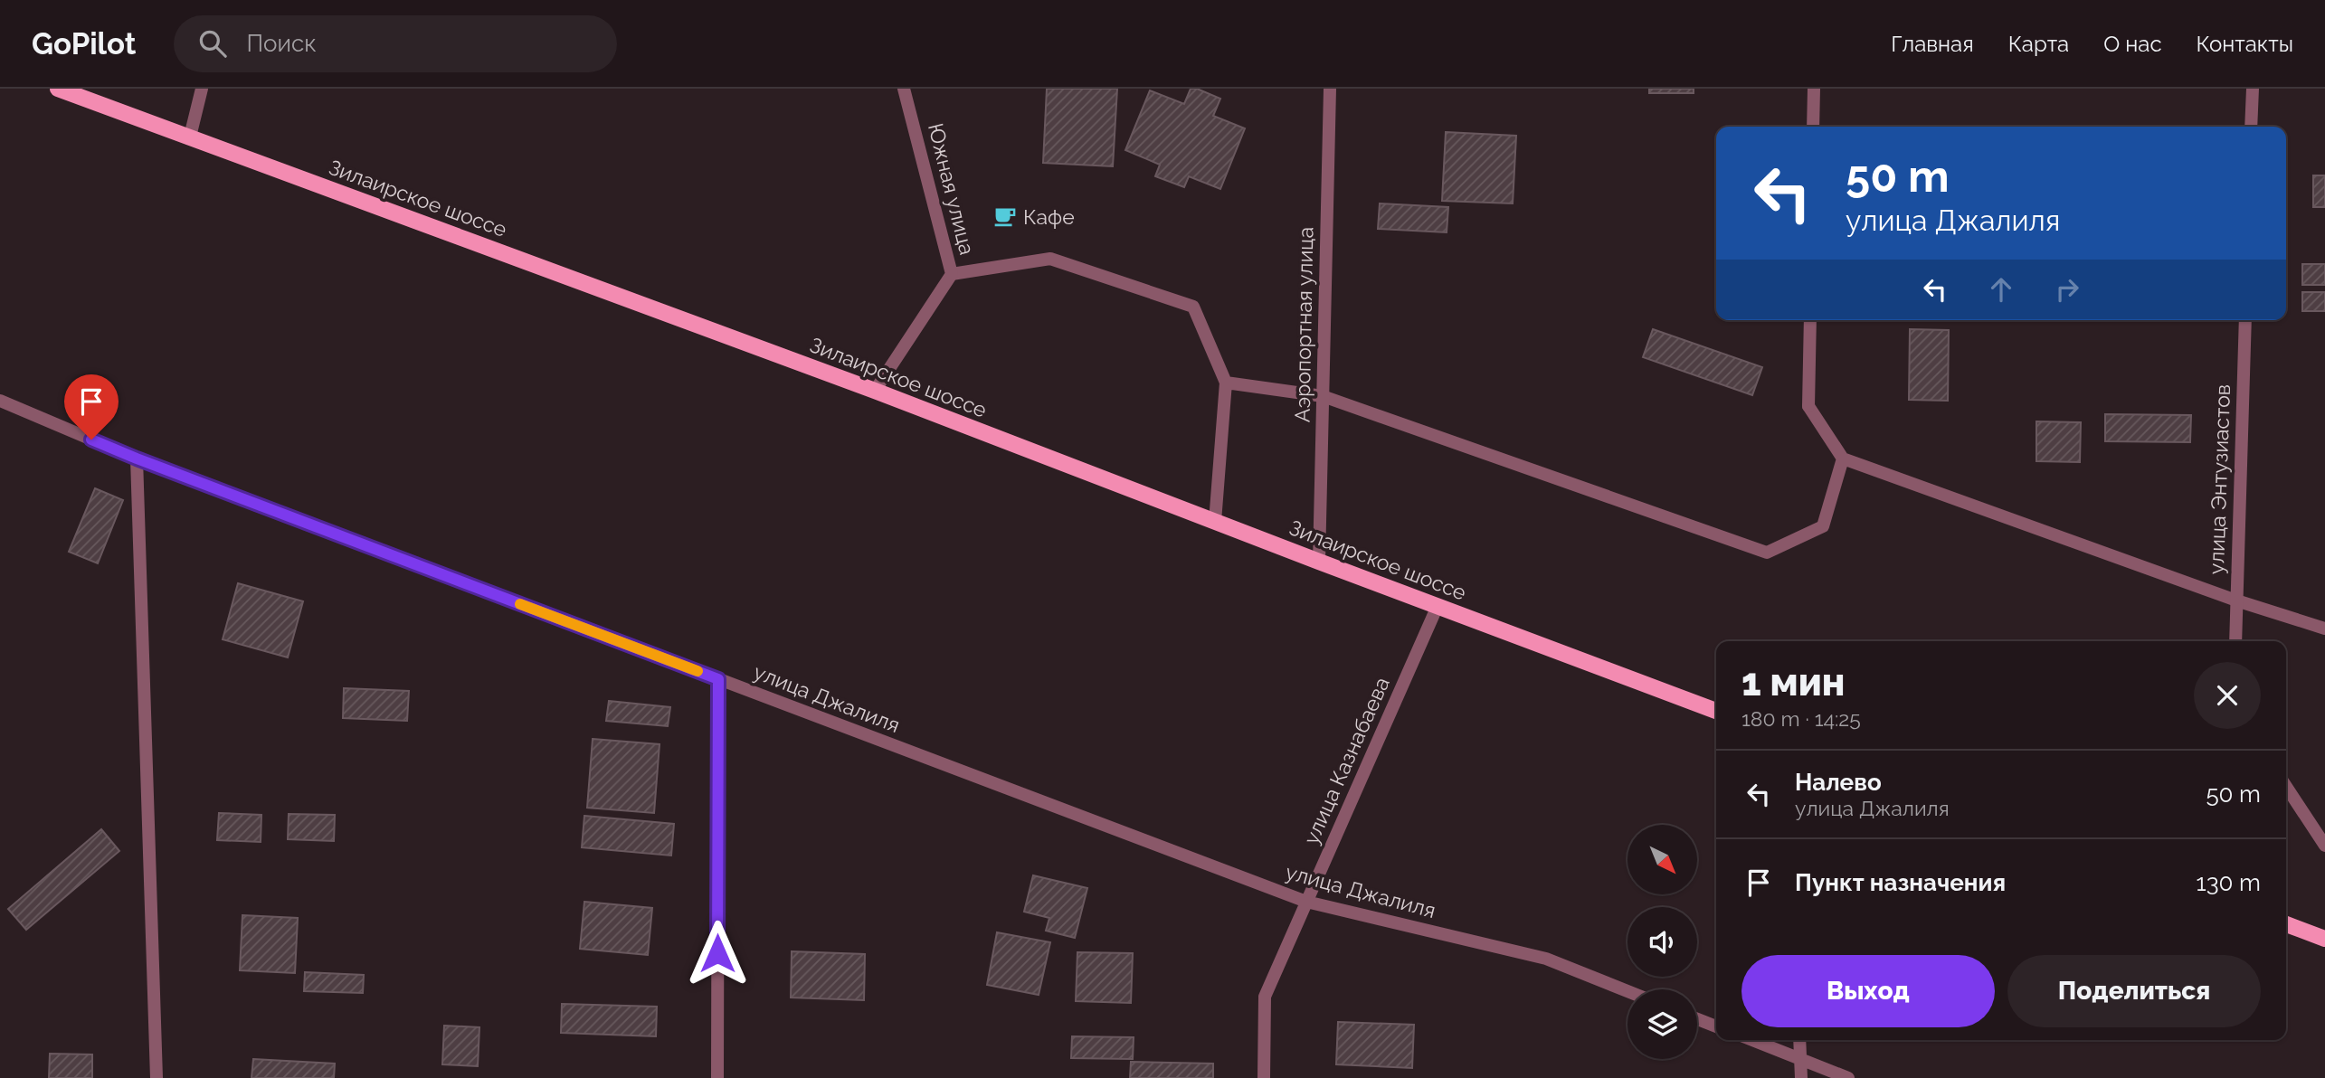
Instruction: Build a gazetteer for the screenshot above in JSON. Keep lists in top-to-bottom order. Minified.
{"streets":{"main road":["Зилаирское шоссе"],"street":["Южная улица","Аэропортная улица","улица Энтузиастов","улица Джалиля","улица Казнабаева"]},"crossings":[["Южная улица","Зилаирское шоссе"],["Зилаирское шоссе","Аэропортная улица"],["Зилаирское шоссе","улица Казнабаева"],["улица Джалиля","улица Казнабаева"]],"places":{"cafe":["Кафе"]},"north":"bottom right","page":{"header":"GoPilot","search":"Поиск","nav":["Главная","Карта","О нас","Контакты"],"turn":["50 m","улица Джалиля"],"heading":["1 мин","180 m · 14:25"],"list":[{"name":"Налево","note":"улица Джалиля","value":"50 m"},{"name":"Пункт назначения","value":"130 m"}],"buttons":["Выход","Поделиться"]}}
